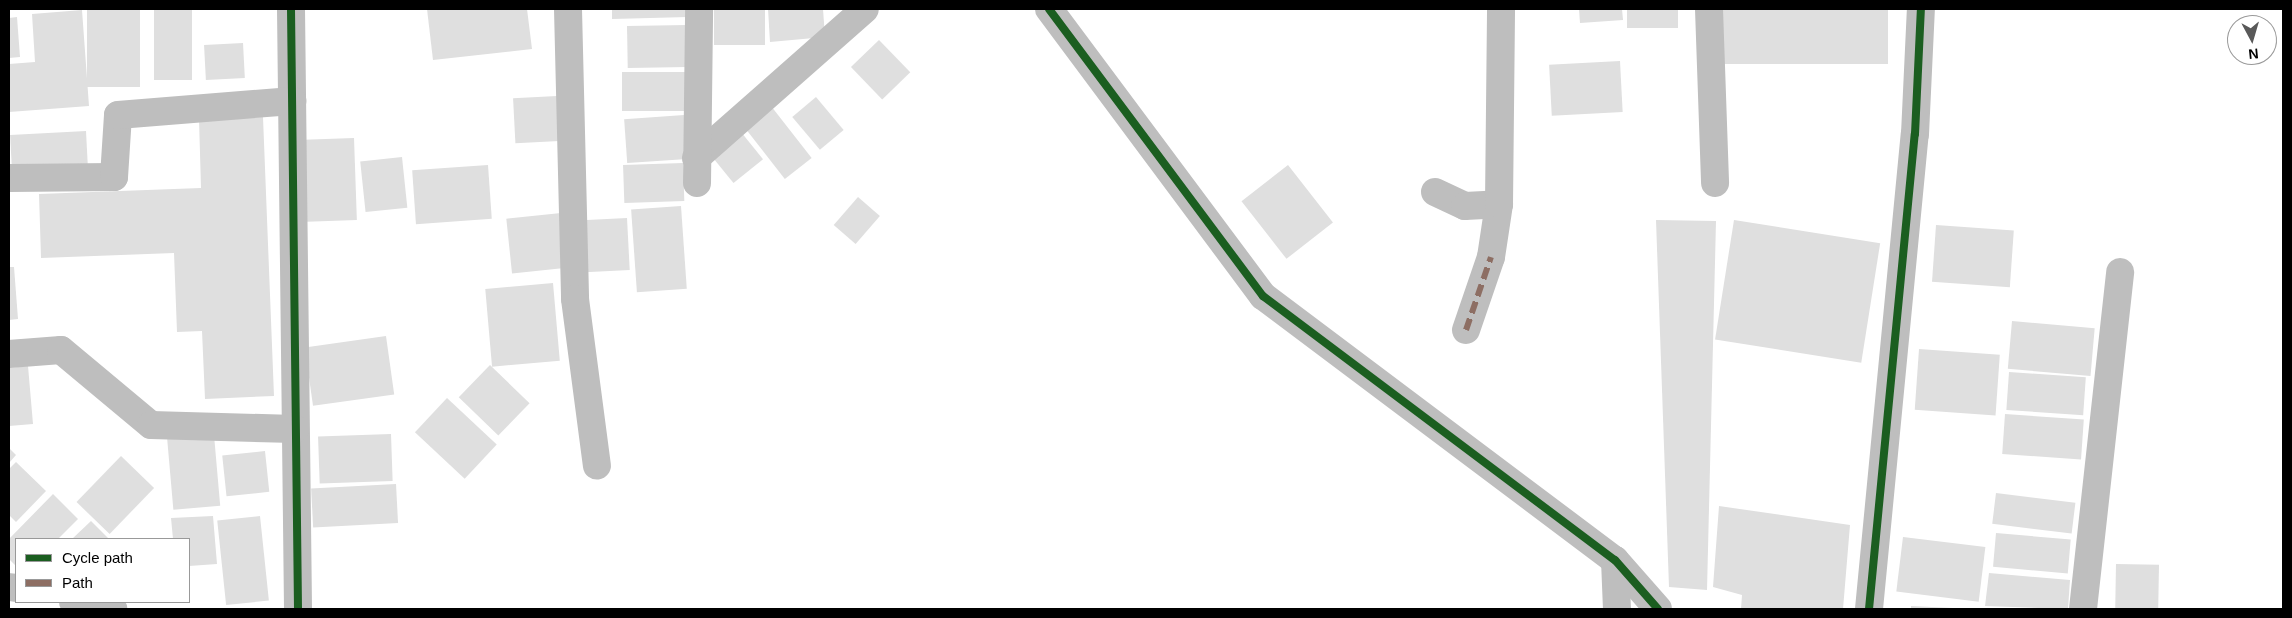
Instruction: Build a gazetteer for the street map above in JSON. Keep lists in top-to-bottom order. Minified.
{"legend":["Cycle path","Path"],"north":"bottom"}
